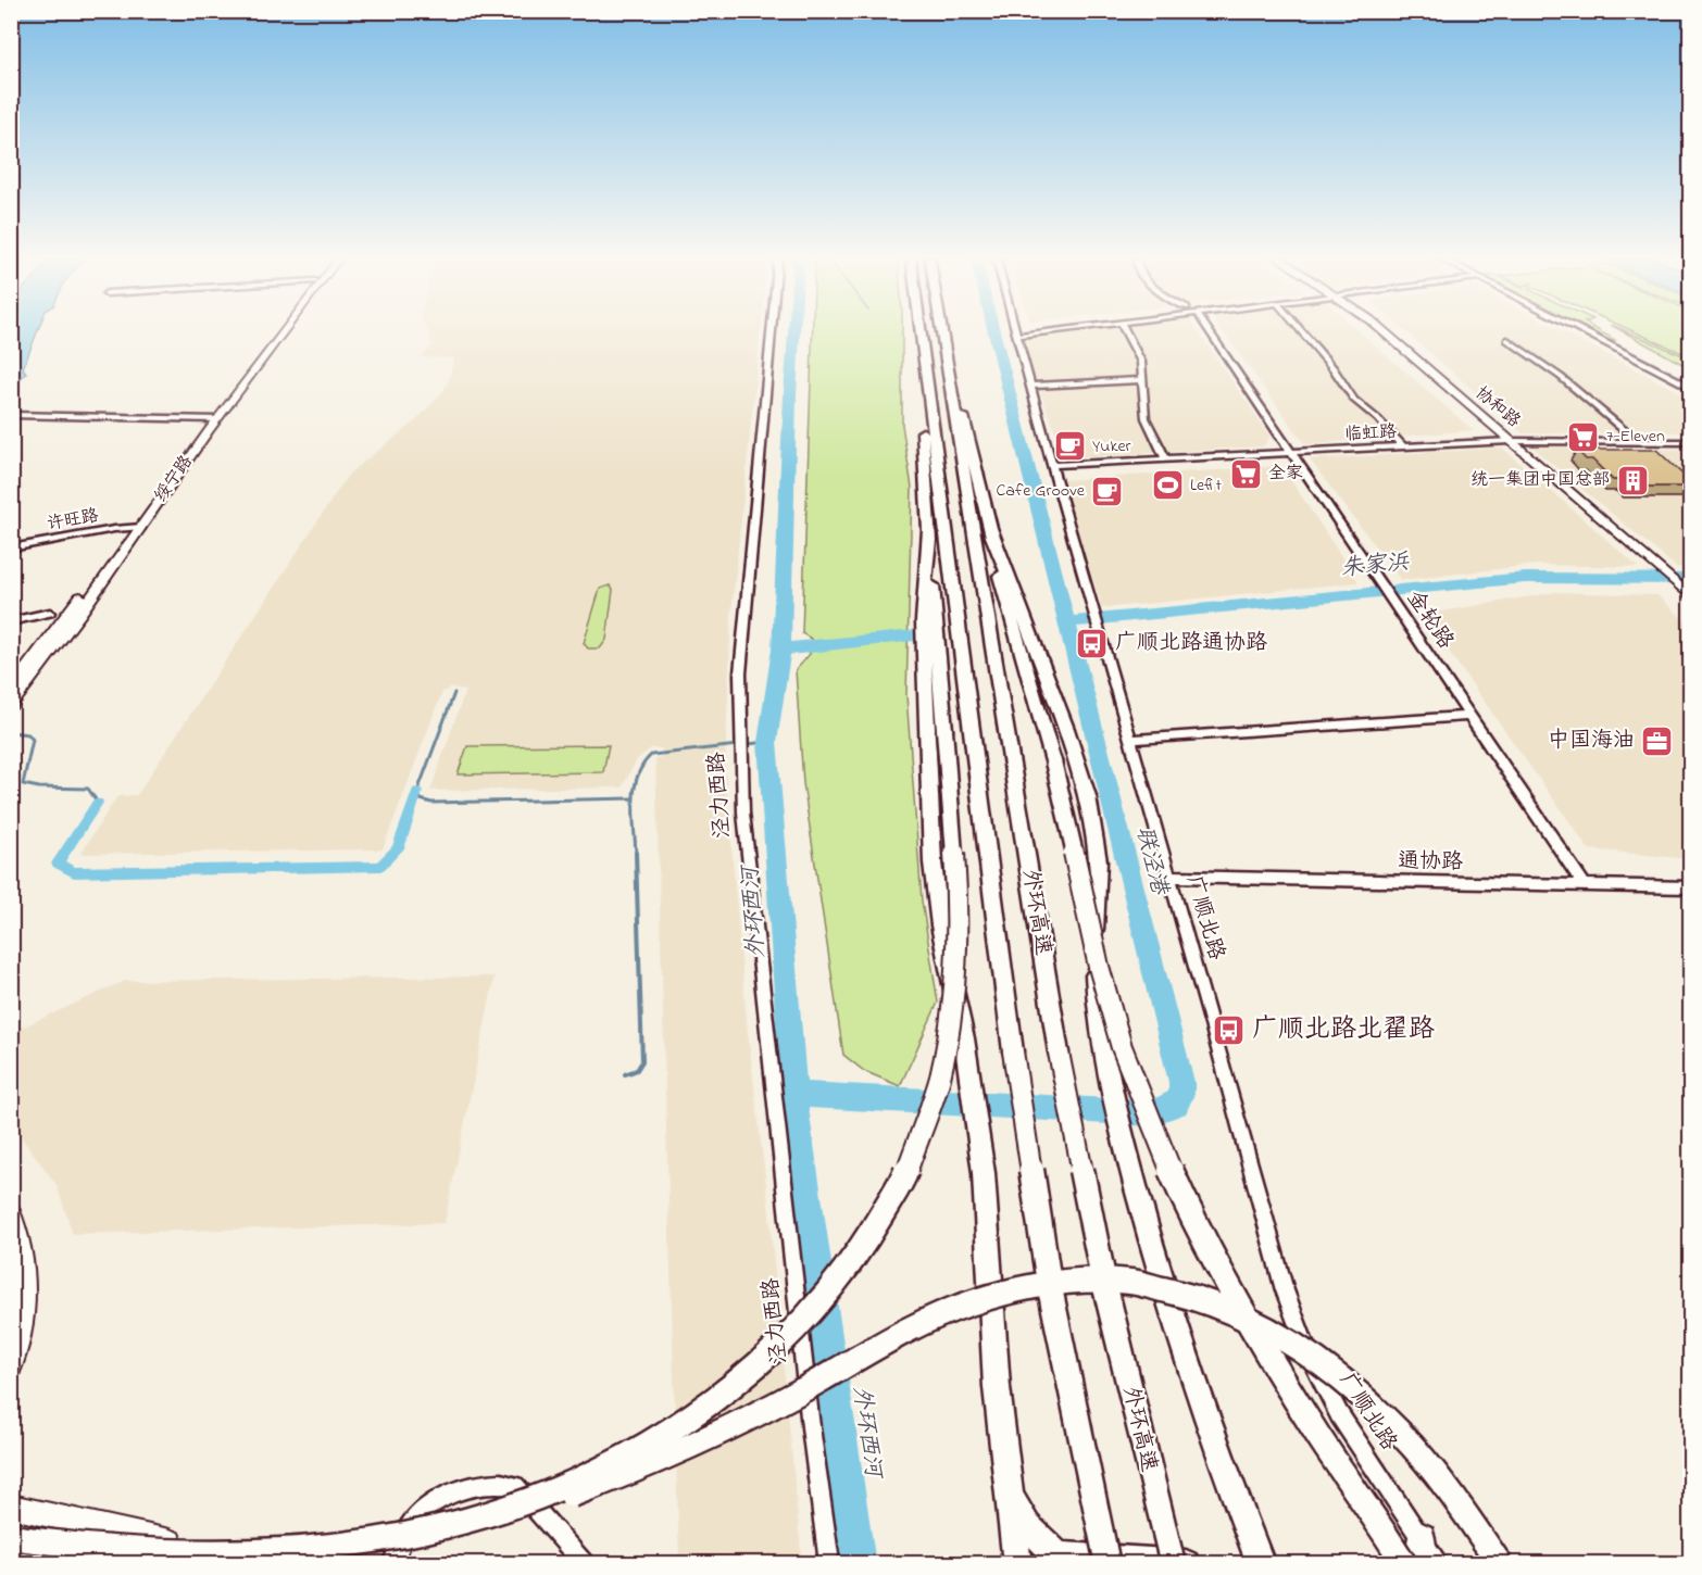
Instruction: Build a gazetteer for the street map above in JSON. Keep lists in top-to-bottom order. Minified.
{"streets":{"highway":["外环高速"],"main road":["协和路","绥宁路"],"street":["临虹路","许旺路","金轮路","泾力西路","通协路","广顺北路"]},"crossings":[["协和路","临虹路"],["临虹路","金轮路"],["临虹路","广顺北路"],["绥宁路","许旺路"],["金轮路","通协路"],["通协路","广顺北路"]],"water":["朱家浜","联泾港","外环西河"],"places":{"supermarket":["7-Eleven","全家"],"cafe":["Yuker","Cafe Groove"],"building":["统一集团中国总部"],"sports":["Lefit"],"bus stop":["广顺北路通协路","广顺北路北翟路"],"office":["中国海油"]}}
